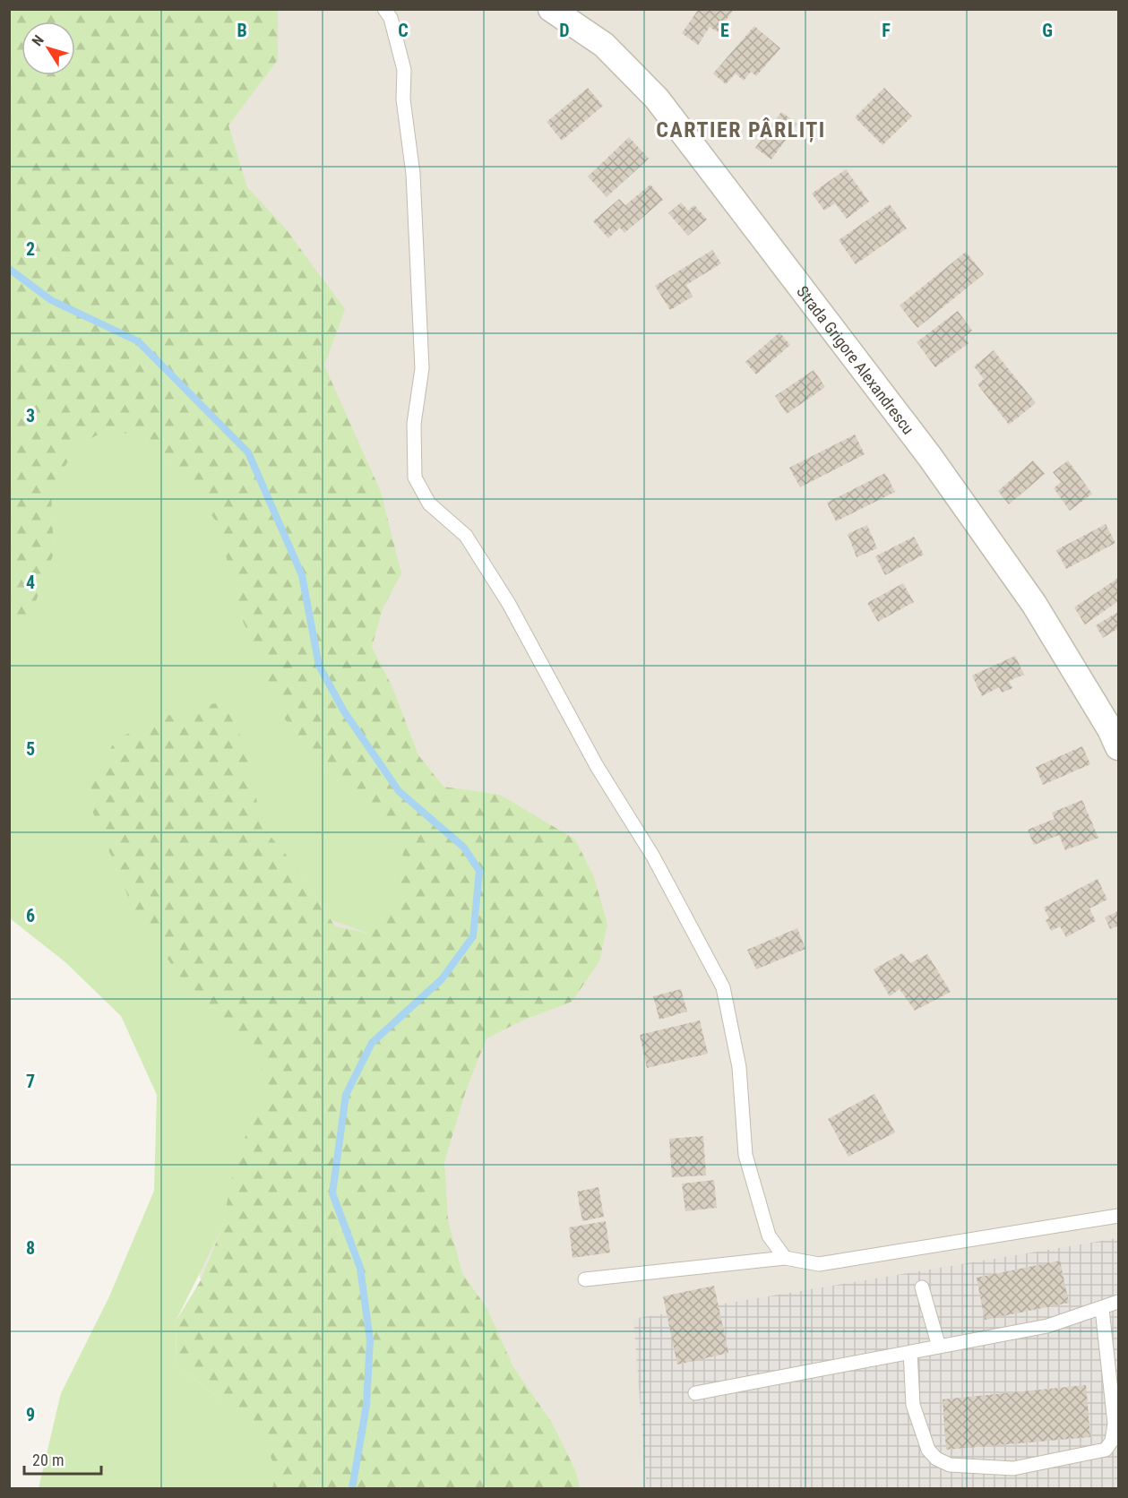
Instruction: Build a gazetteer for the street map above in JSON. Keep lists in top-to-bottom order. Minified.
{"streets":{"street":["Strada Grigore Alexandrescu"]},"districts":["CARTIER PÂRLIȚI"],"scale_bar":"20 m","north":"top left","grid":{"columns":["B","C","D","E","F","G"],"rows":["2","3","4","5","6","7","8","9"]}}
